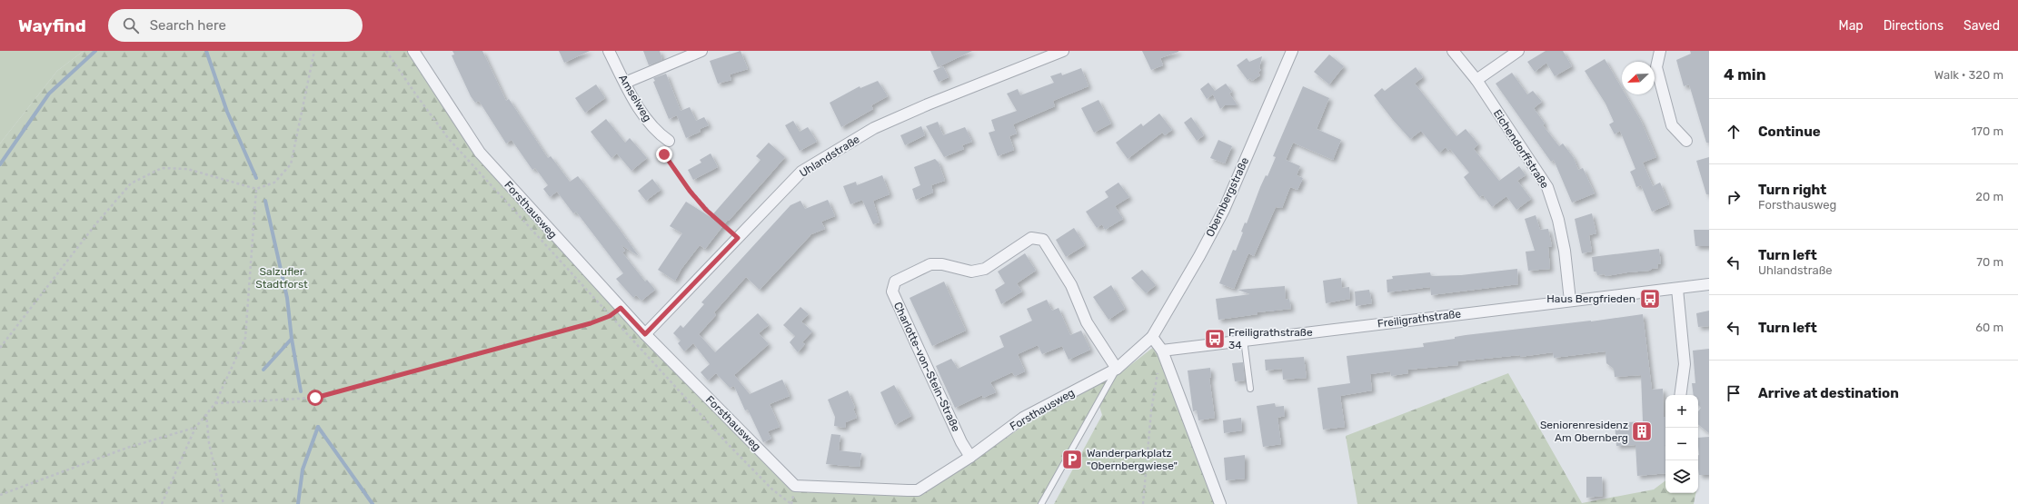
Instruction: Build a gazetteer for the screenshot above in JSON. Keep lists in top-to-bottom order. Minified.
{"streets":{"street":["Amselweg","Eichendorffstraße","Uhlandstraße","Obernbergstraße","Forsthausweg","Freiligrathstraße","Charlotte-von-Stein-Straße"]},"crossings":[["Eichendorffstraße","Freiligrathstraße"],["Uhlandstraße","Forsthausweg"],["Obernbergstraße","Forsthausweg"],["Forsthausweg","Charlotte-von-Stein-Straße"]],"parks":["Salzufler Stadtforst"],"places":{"bus stop":["Haus Bergfrieden","Freiligrathstraße 34"],"building":["Seniorenresidenz Am Obernberg"],"parking":["Wanderparkplatz \"Obernbergwiese\""]},"north":"bottom left","page":{"header":"Wayfind","search":"Search here","nav":["Map","Directions","Saved"],"heading":["4 min","Walk · 320 m"],"list":[["Continue","170 m"],["Turn right","Forsthausweg","20 m"],["Turn left","Uhlandstraße","70 m"],["Turn left","60 m"],"Arrive at destination"],"map_buttons":["+","−"]}}
